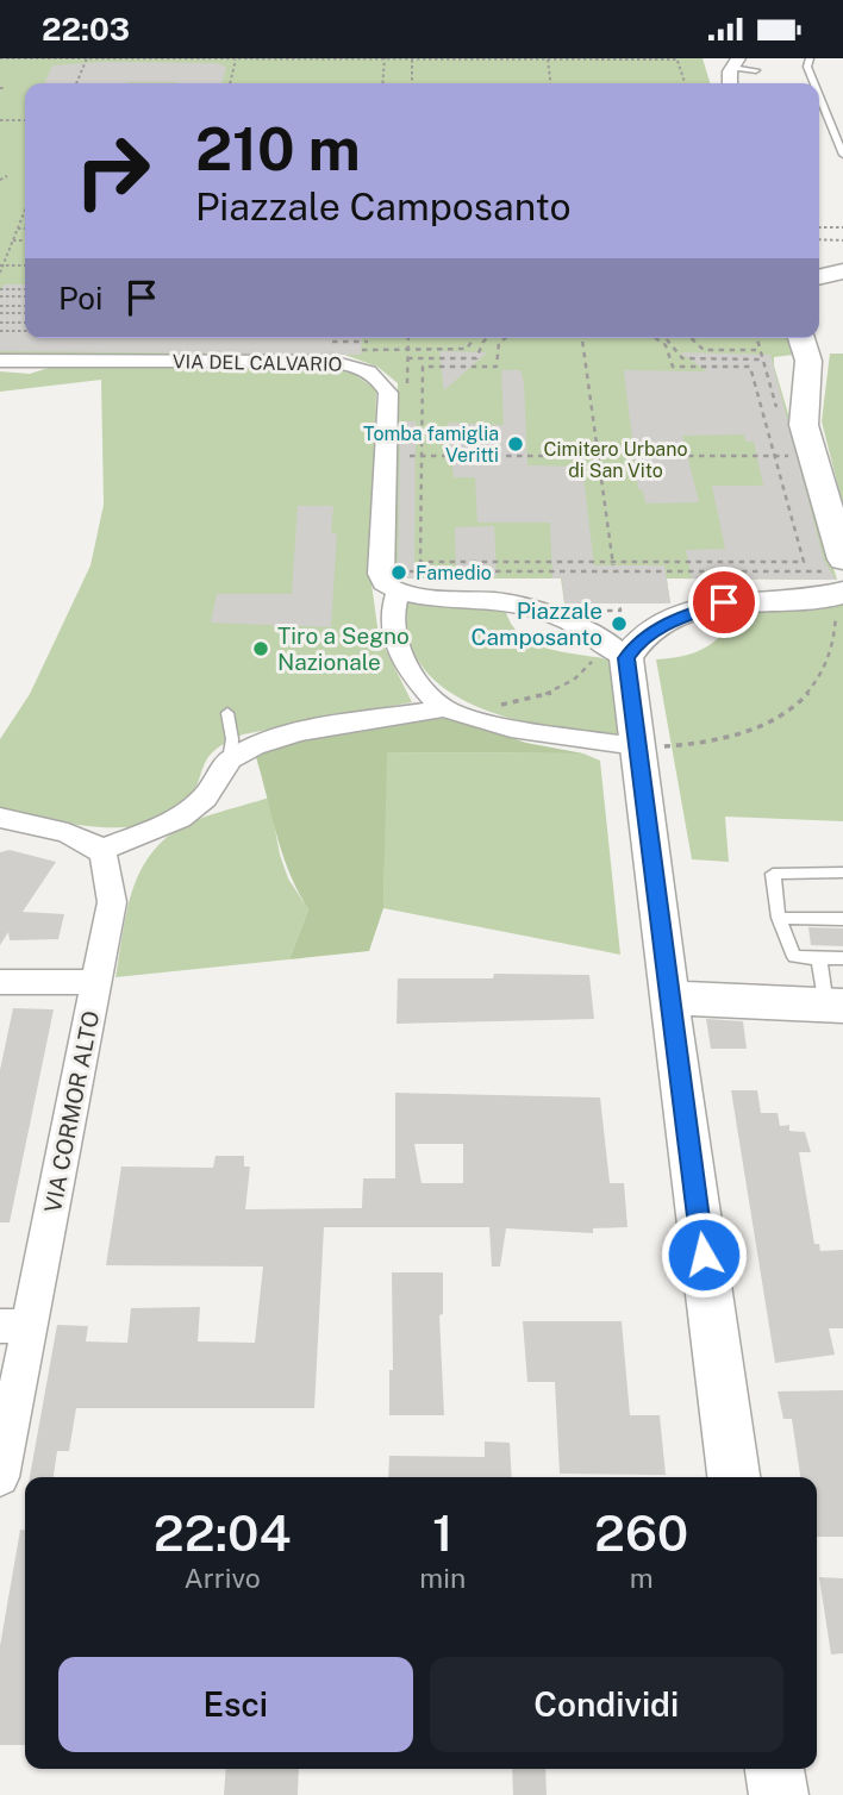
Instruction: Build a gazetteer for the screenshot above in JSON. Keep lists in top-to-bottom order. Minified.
{"streets":{"street":["VIA DEL CALVARIO","VIA CORMOR ALTO"]},"parks":["Cimitero Urbano di San Vito"],"places":["Tomba famiglia Veritti","Famedio","Piazzale Camposanto","Tiro a Segno Nazionale"],"page":{"status":"22:03","turn":["210 m","Piazzale Camposanto"],"then":"Poi","eta":["22:04","Arrivo","1","min","260","m"],"buttons":["Esci","Condividi"]}}
